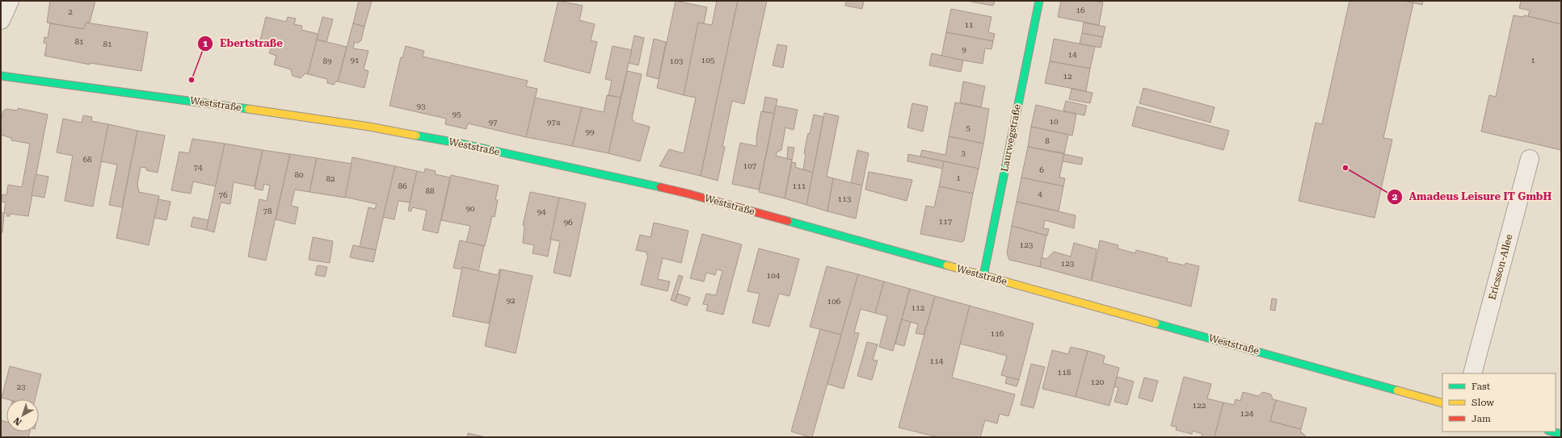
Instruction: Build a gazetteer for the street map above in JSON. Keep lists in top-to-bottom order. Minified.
{"streets":{"main road":["Weststraße","Laurwegstraße"],"street":["Ericsson-Allee"]},"crossings":[["Weststraße","Laurwegstraße"]],"places":["Ebertstraße","Amadeus Leisure IT GmbH"],"house_numbers":["16","2","11","81","81","9","14","91","105","1","89","103","12","93","95","10","97","97a","5","99","8","3","68","107","74","6","80","1","82","86","111","88","4","76","113","90","78","94","117","96","123","123","104","92","106","112","116","114","118","120","23","122","124"],"legend":["Fast","Slow","Jam"],"north":"bottom left"}
